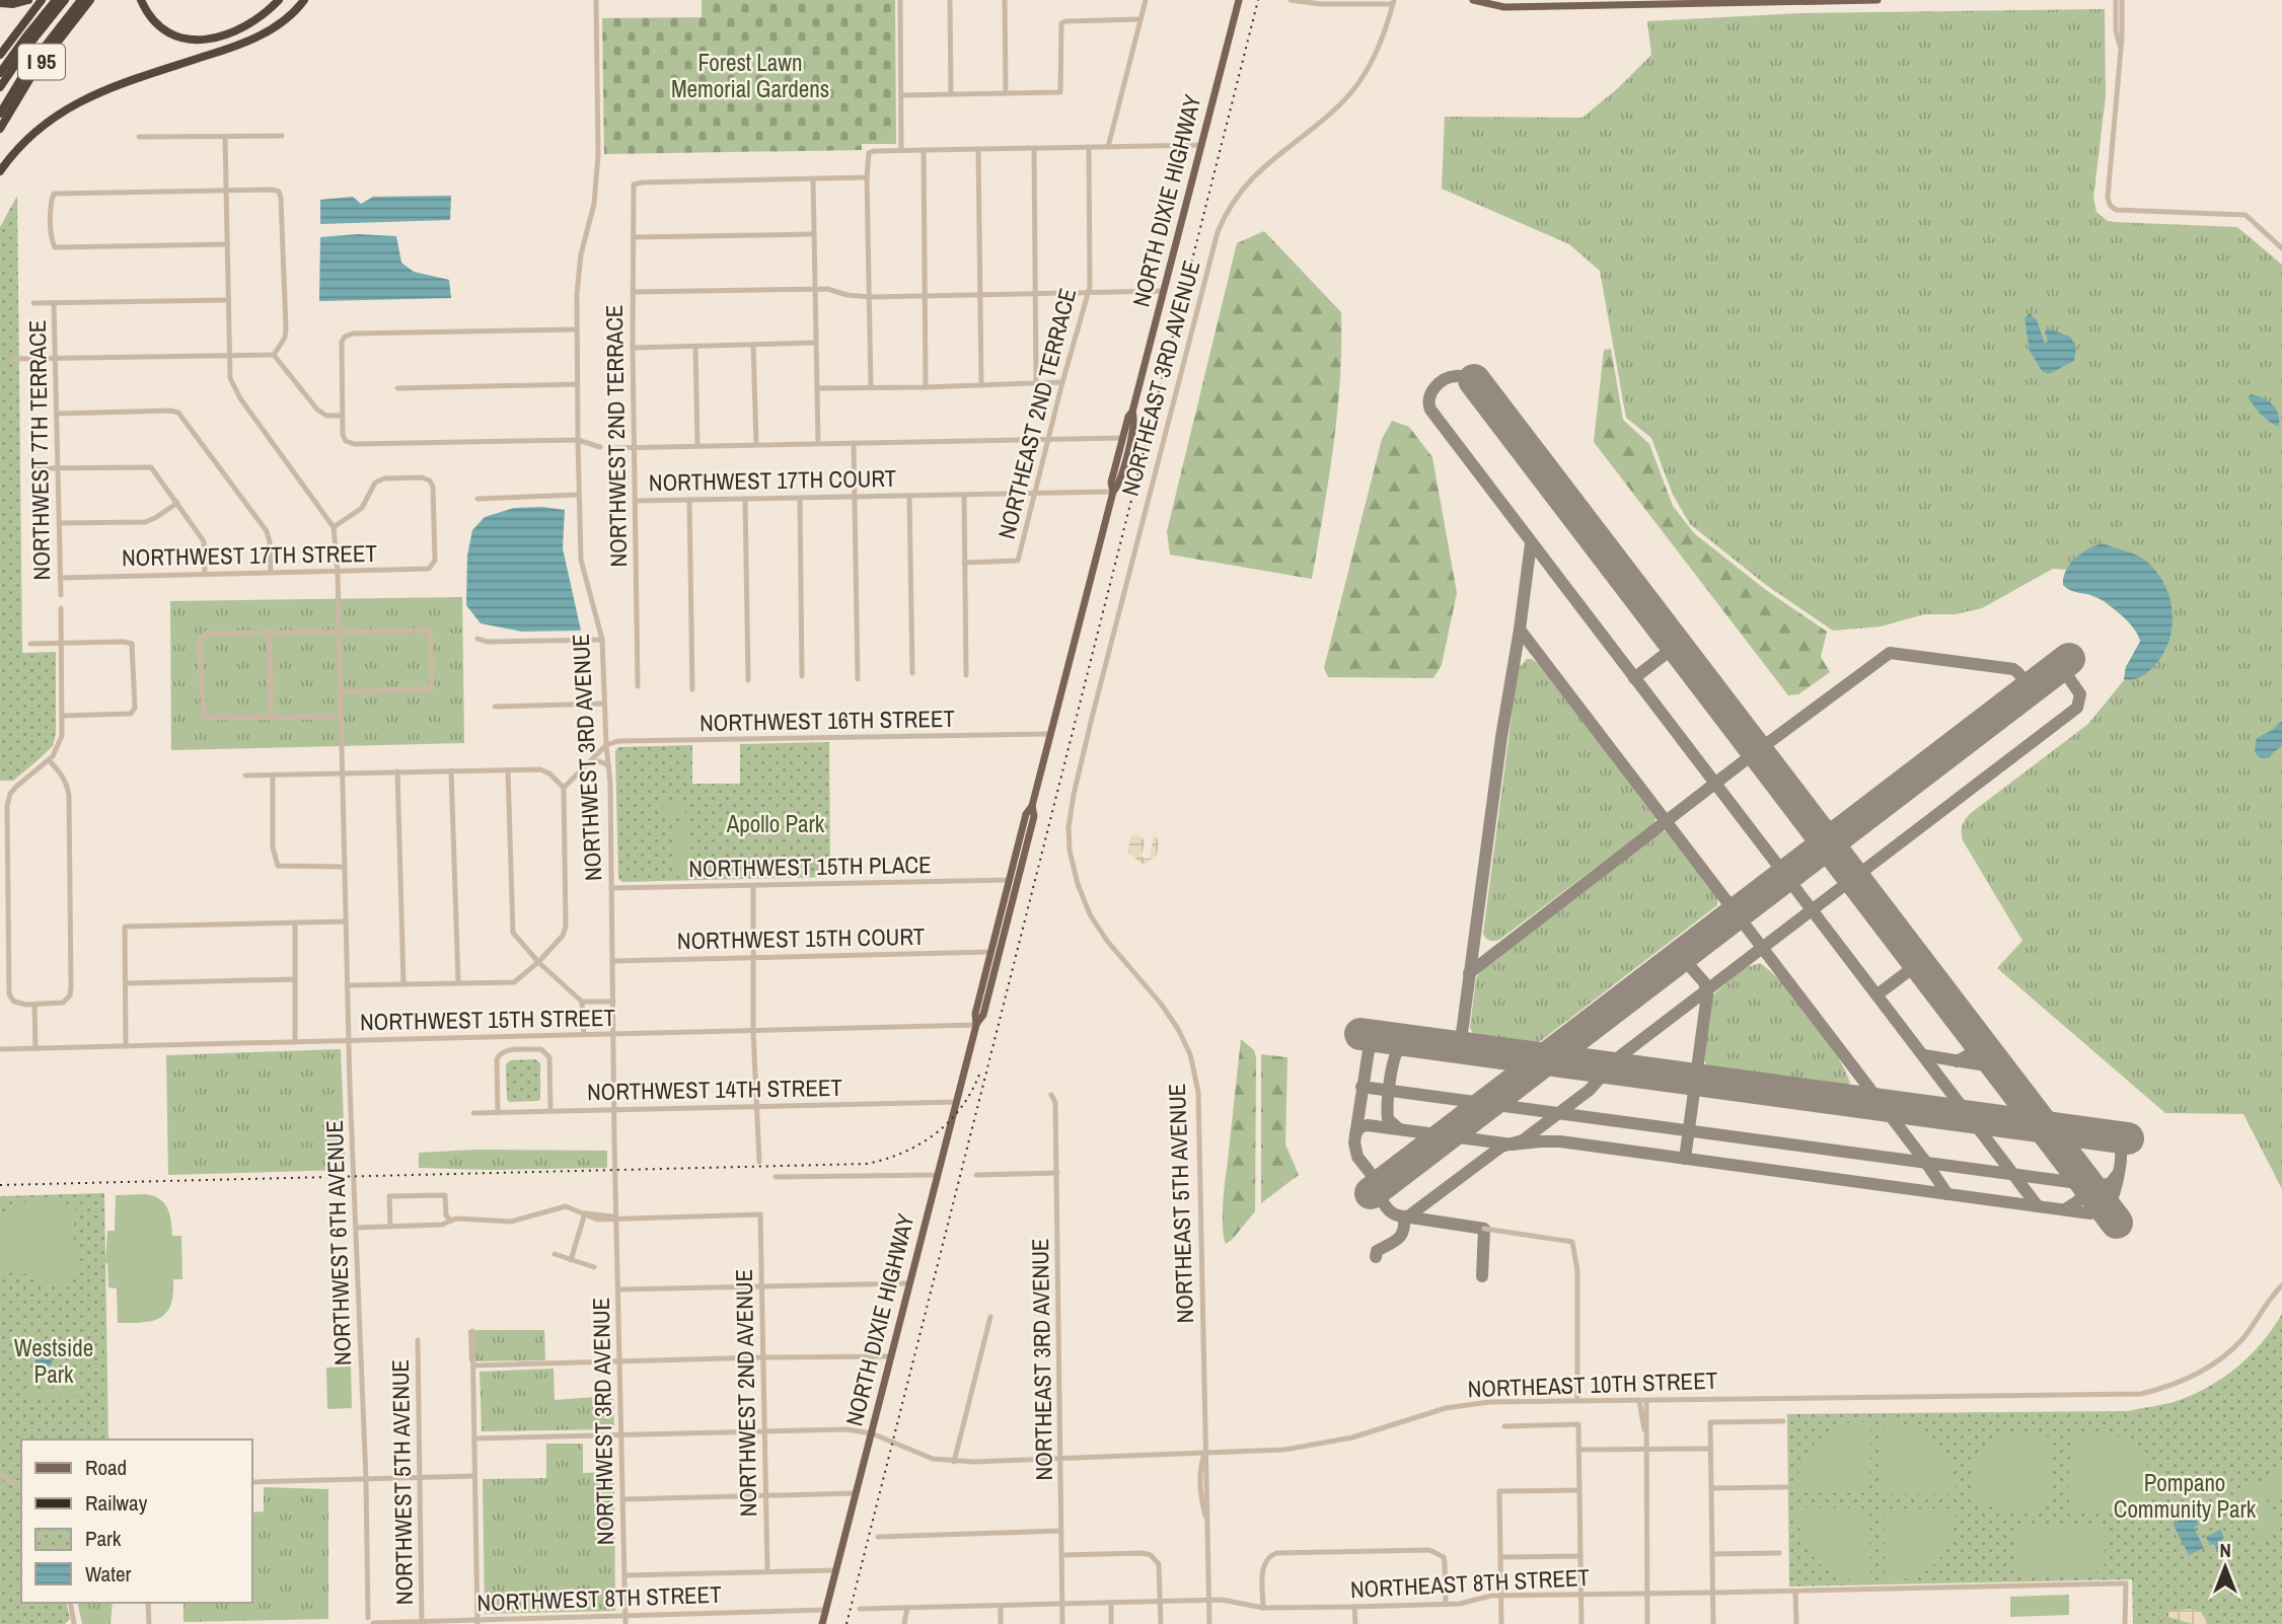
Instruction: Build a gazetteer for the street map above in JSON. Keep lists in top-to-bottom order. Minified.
{"streets":{"highway":["I 95"],"main road":["NORTH DIXIE HIGHWAY"],"street":["NORTHEAST 3RD AVENUE","NORTHEAST 2ND TERRACE","NORTHWEST 2ND TERRACE","NORTHWEST 7TH TERRACE","NORTHWEST 17TH COURT","NORTHWEST 17TH STREET","NORTHWEST 16TH STREET","NORTHWEST 3RD AVENUE","NORTHWEST 15TH PLACE","NORTHWEST 15TH COURT","NORTHWEST 15TH STREET","NORTHWEST 14TH STREET","NORTHEAST 5TH AVENUE","NORTHWEST 6TH AVENUE","NORTHEAST 10TH STREET","NORTHWEST 2ND AVENUE","NORTHWEST 5TH AVENUE","NORTHEAST 8TH STREET","NORTHWEST 8TH STREET"]},"crossings":[["NORTH DIXIE HIGHWAY","NORTHWEST 17TH COURT"],["NORTH DIXIE HIGHWAY","NORTHWEST 16TH STREET"],["NORTH DIXIE HIGHWAY","NORTHWEST 15TH PLACE"],["NORTH DIXIE HIGHWAY","NORTHWEST 15TH COURT"],["NORTH DIXIE HIGHWAY","NORTHWEST 15TH STREET"],["NORTH DIXIE HIGHWAY","NORTHWEST 14TH STREET"],["NORTH DIXIE HIGHWAY","NORTHEAST 10TH STREET"],["NORTH DIXIE HIGHWAY","NORTHWEST 8TH STREET"],["NORTHEAST 3RD AVENUE","NORTHEAST 5TH AVENUE"],["NORTHEAST 3RD AVENUE","NORTHEAST 10TH STREET"],["NORTHEAST 3RD AVENUE","NORTHEAST 8TH STREET"],["NORTHEAST 2ND TERRACE","NORTHWEST 17TH COURT"],["NORTHWEST 2ND TERRACE","NORTHWEST 17TH COURT"],["NORTHWEST 7TH TERRACE","NORTHWEST 17TH STREET"],["NORTHWEST 16TH STREET","NORTHWEST 3RD AVENUE"],["NORTHWEST 3RD AVENUE","NORTHWEST 15TH PLACE"],["NORTHWEST 3RD AVENUE","NORTHWEST 15TH COURT"],["NORTHWEST 3RD AVENUE","NORTHWEST 15TH STREET"],["NORTHWEST 3RD AVENUE","NORTHWEST 14TH STREET"],["NORTHWEST 3RD AVENUE","NORTHEAST 10TH STREET"],["NORTHWEST 3RD AVENUE","NORTHWEST 2ND AVENUE"],["NORTHWEST 3RD AVENUE","NORTHWEST 8TH STREET"],["NORTHWEST 15TH STREET","NORTHWEST 6TH AVENUE"],["NORTHEAST 5TH AVENUE","NORTHEAST 10TH STREET"],["NORTHEAST 5TH AVENUE","NORTHEAST 8TH STREET"],["NORTHWEST 6TH AVENUE","NORTHWEST 8TH STREET"],["NORTHEAST 10TH STREET","NORTHWEST 2ND AVENUE"],["NORTHWEST 5TH AVENUE","NORTHWEST 8TH STREET"]],"parks":["Forest Lawn Memorial Gardens","Apollo Park","Westside Park","Pompano Community Park"],"legend":["Road","Railway","Park","Water"],"north":"top"}
